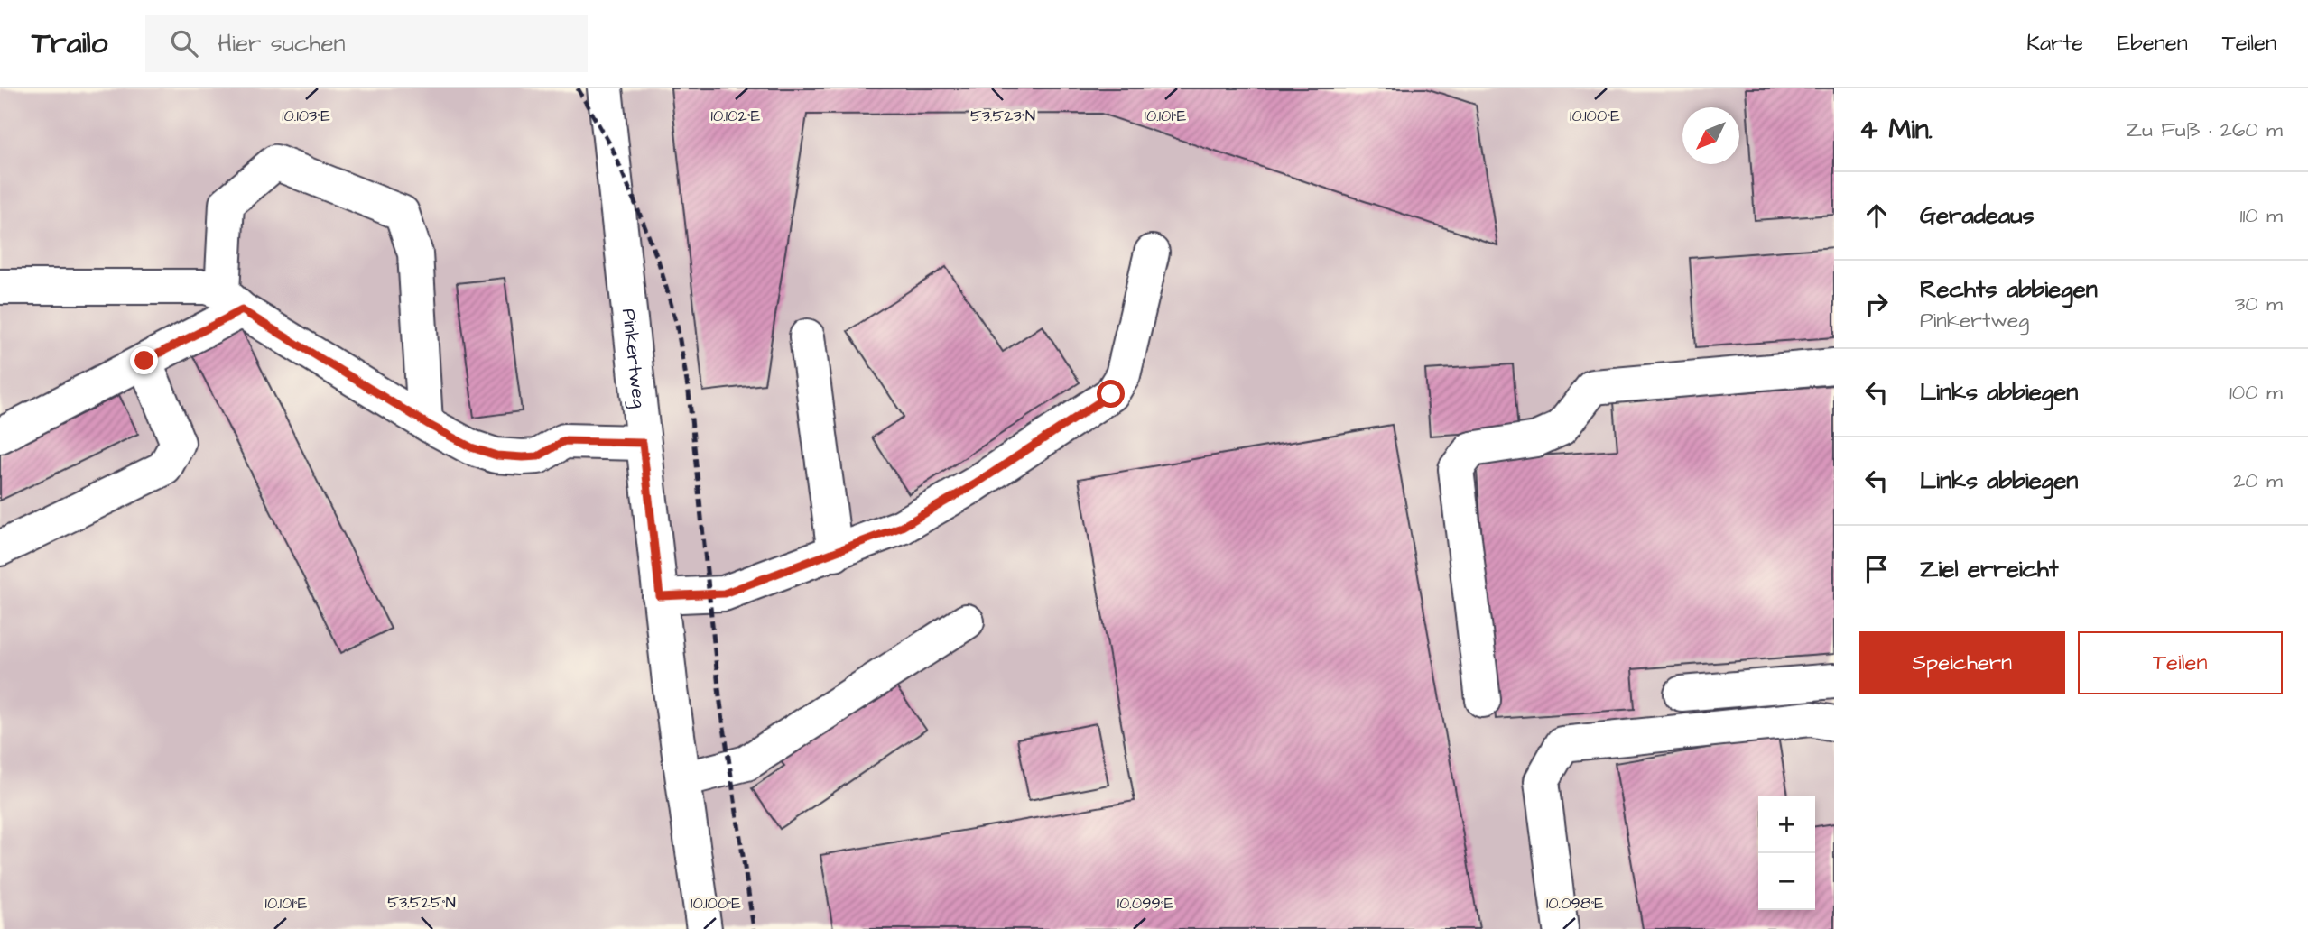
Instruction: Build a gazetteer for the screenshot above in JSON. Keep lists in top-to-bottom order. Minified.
{"streets":{"street":["Pinkertweg"]},"north":"bottom left","page":{"header":"Trailo","search":"Hier suchen","nav":["Karte","Ebenen","Teilen"],"heading":["4 Min.","Zu Fuß · 260 m"],"list":[["Geradeaus","110 m"],["Rechts abbiegen","Pinkertweg","30 m"],["Links abbiegen","100 m"],["Links abbiegen","20 m"],"Ziel erreicht"],"buttons":["Speichern","Teilen"],"map_buttons":["+","−"]},"coordinates":["10.103°E","10.102°E","10.101°E","10.100°E","53.523°N","53.525°N","10.099°E","10.098°E"]}
